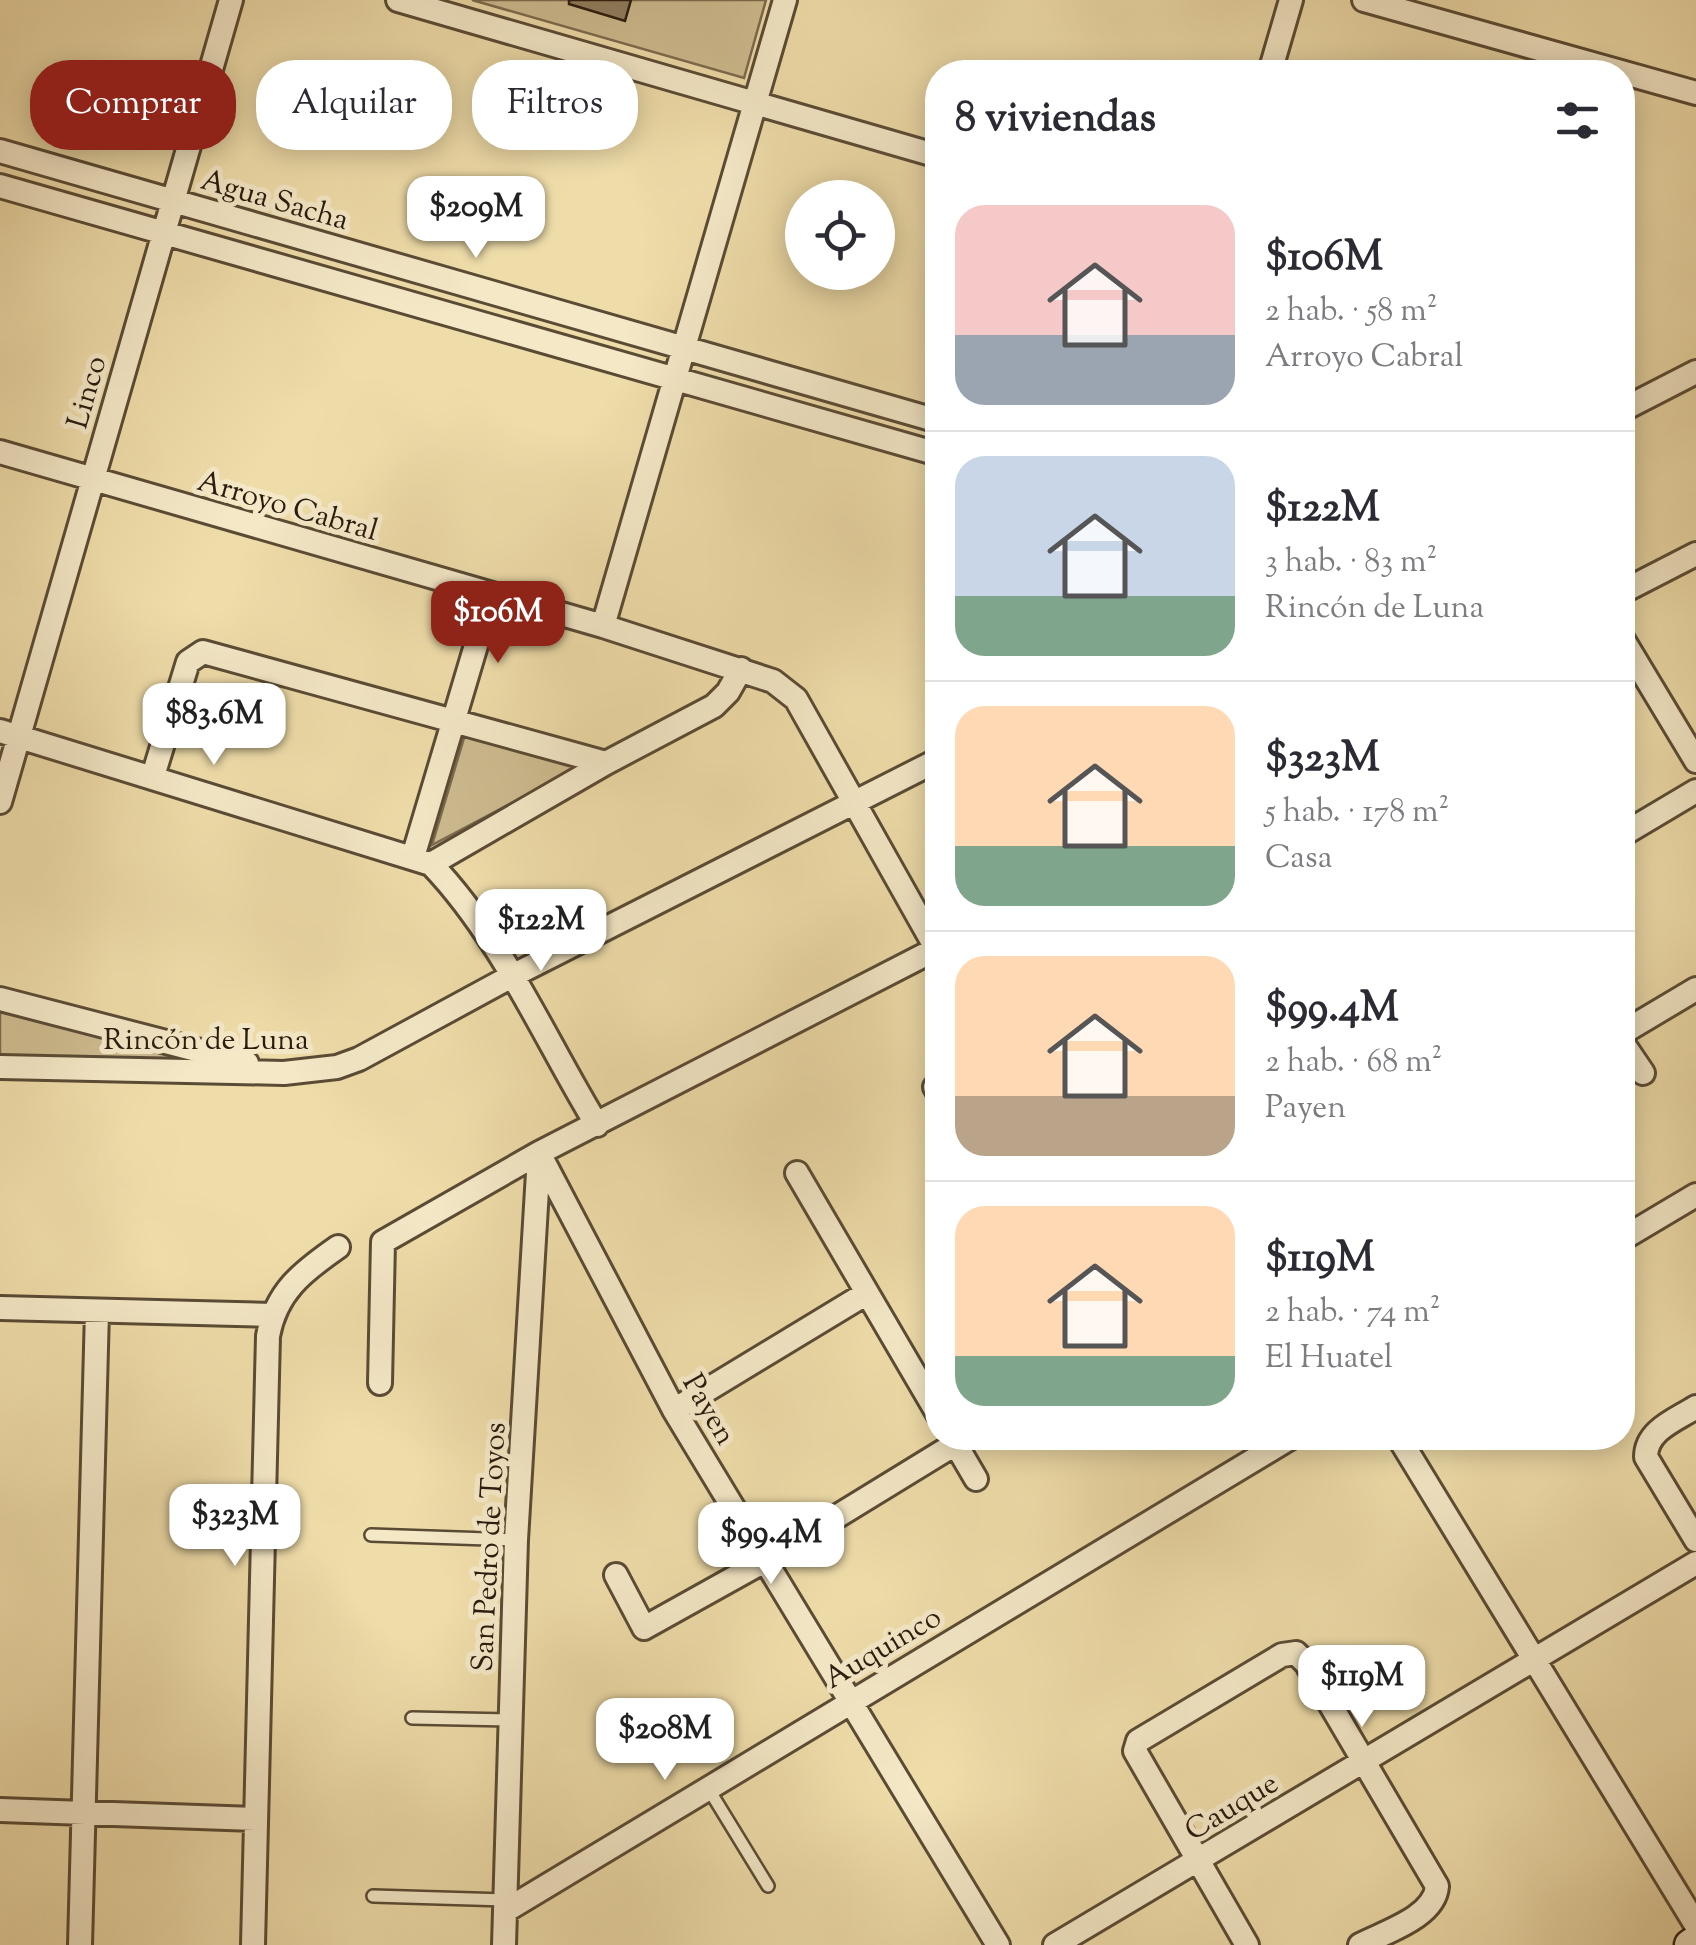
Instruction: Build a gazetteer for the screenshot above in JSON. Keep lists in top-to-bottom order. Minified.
{"streets":{"street":["Agua Sacha","Linco","Arroyo Cabral","Rincón de Luna","Payen","San Pedro de Toyos","Auquinco","Cauque"]},"crossings":[["Agua Sacha","Linco"],["Linco","Arroyo Cabral"],["Arroyo Cabral","Rincón de Luna"],["Payen","San Pedro de Toyos"],["Payen","Auquinco"],["San Pedro de Toyos","Auquinco"]],"page":{"chip":["Comprar","Alquilar","Filtros"],"heading":"8 viviendas","price":["$209M","$106M","$83.6M","$122M","$323M","$99.4M","$119M","$208M"],"list":[{"name":"$106M","note":"2 hab. · 58 m² · Arroyo Cabral"},{"name":"$122M","note":"3 hab. · 83 m² · Rincón de Luna"},{"name":"$323M","note":"5 hab. · 178 m² · Casa"},{"name":"$99.4M","note":"2 hab. · 68 m² · Payen"},{"name":"$119M","note":"2 hab. · 74 m² · El Huatel"}]}}
